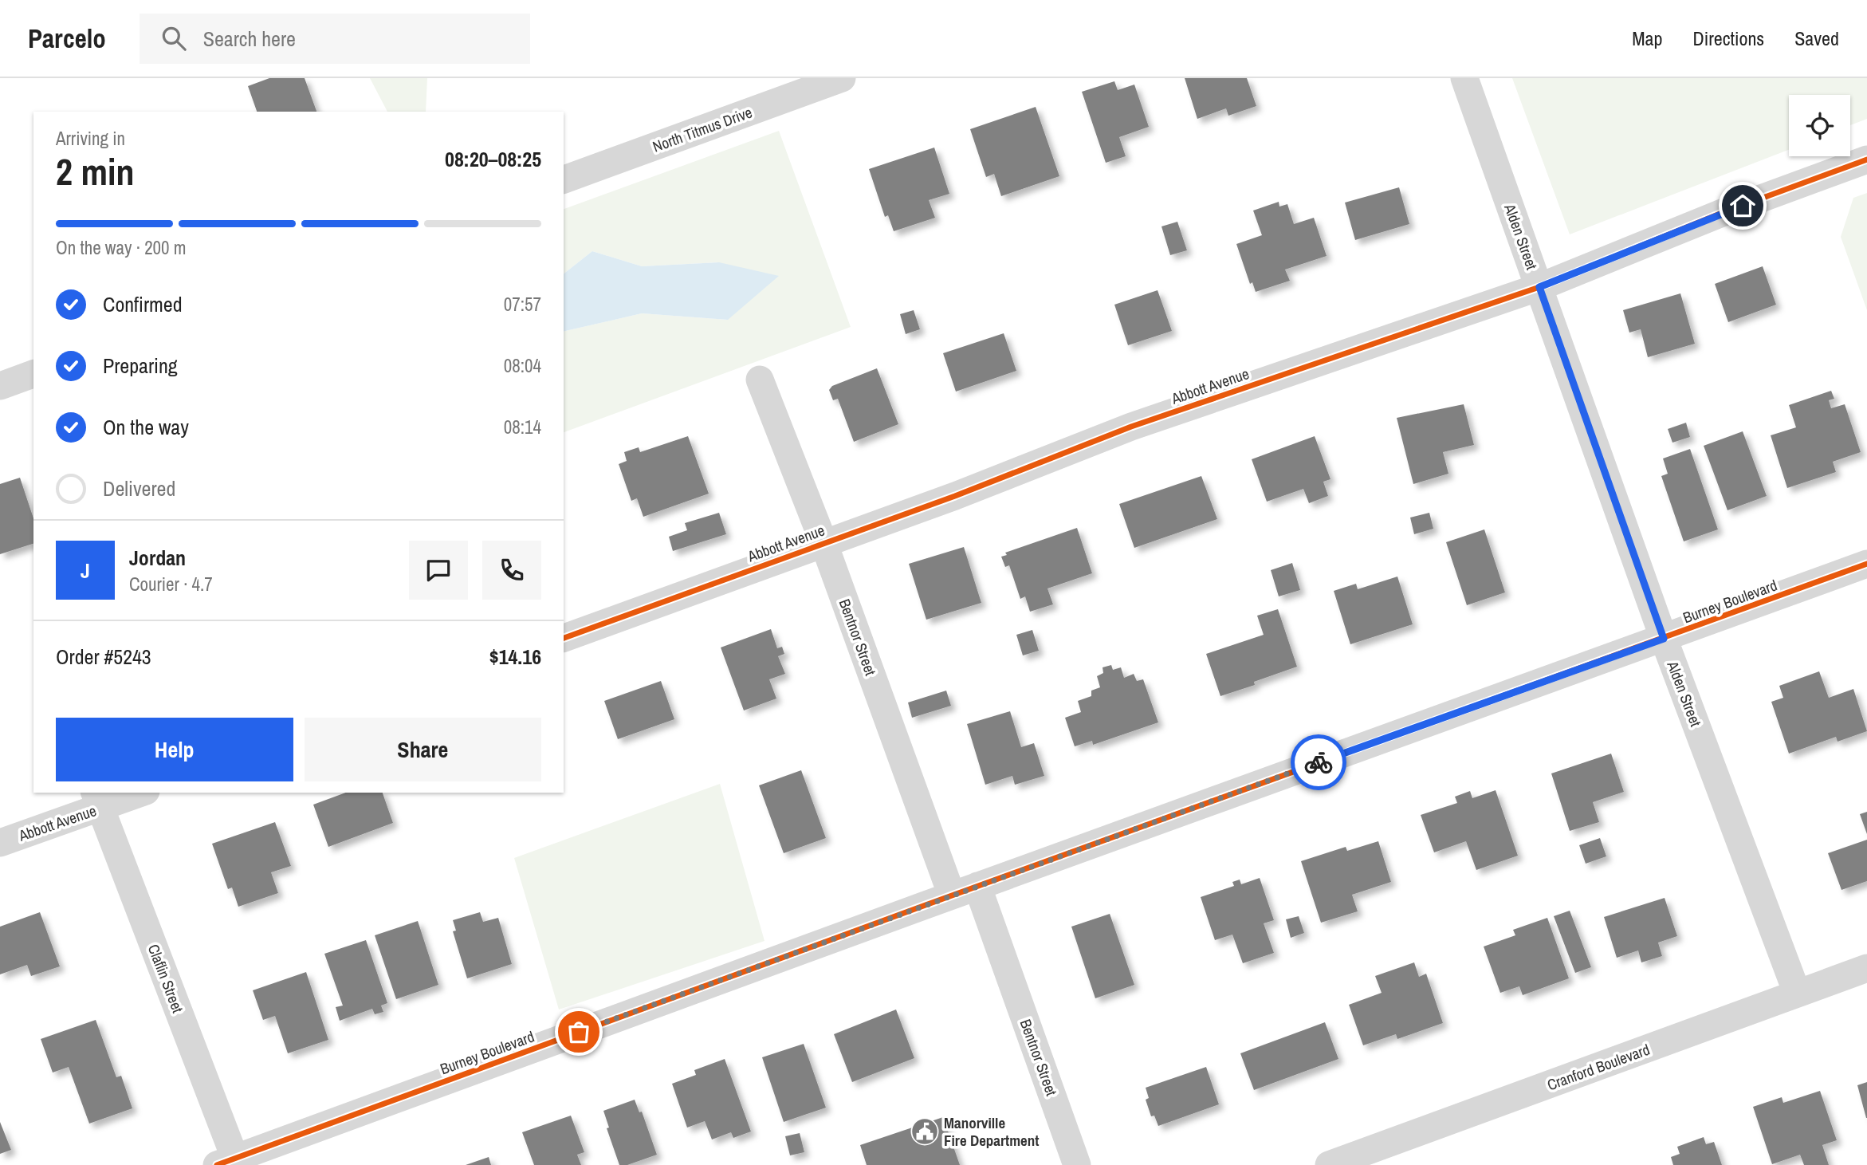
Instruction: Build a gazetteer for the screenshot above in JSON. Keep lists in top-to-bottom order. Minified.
{"streets":{"street":["North Titmus Drive","Alden Street","Abbott Avenue","Burney Boulevard","Bentnor Street","Claflin Street","Cranford Boulevard"]},"crossings":[["Alden Street","Abbott Avenue"],["Alden Street","Burney Boulevard"],["Alden Street","Cranford Boulevard"],["Abbott Avenue","Bentnor Street"],["Abbott Avenue","Claflin Street"],["Burney Boulevard","Bentnor Street"],["Burney Boulevard","Claflin Street"]],"places":{"public building":["Manorville Fire Department"]},"page":{"header":"Parcelo","search":"Search here","nav":["Map","Directions","Saved"],"heading":["2 min","Arriving in","08:20–08:25"],"panel":["Jordan","Courier · 4.7","Order #5243","$14.16"],"bar":"On the way · 200 m","list":[["Confirmed","07:57"],["Preparing","08:04"],["On the way","08:14"],"Delivered"],"round":"J","buttons":["Help","Share"]}}
